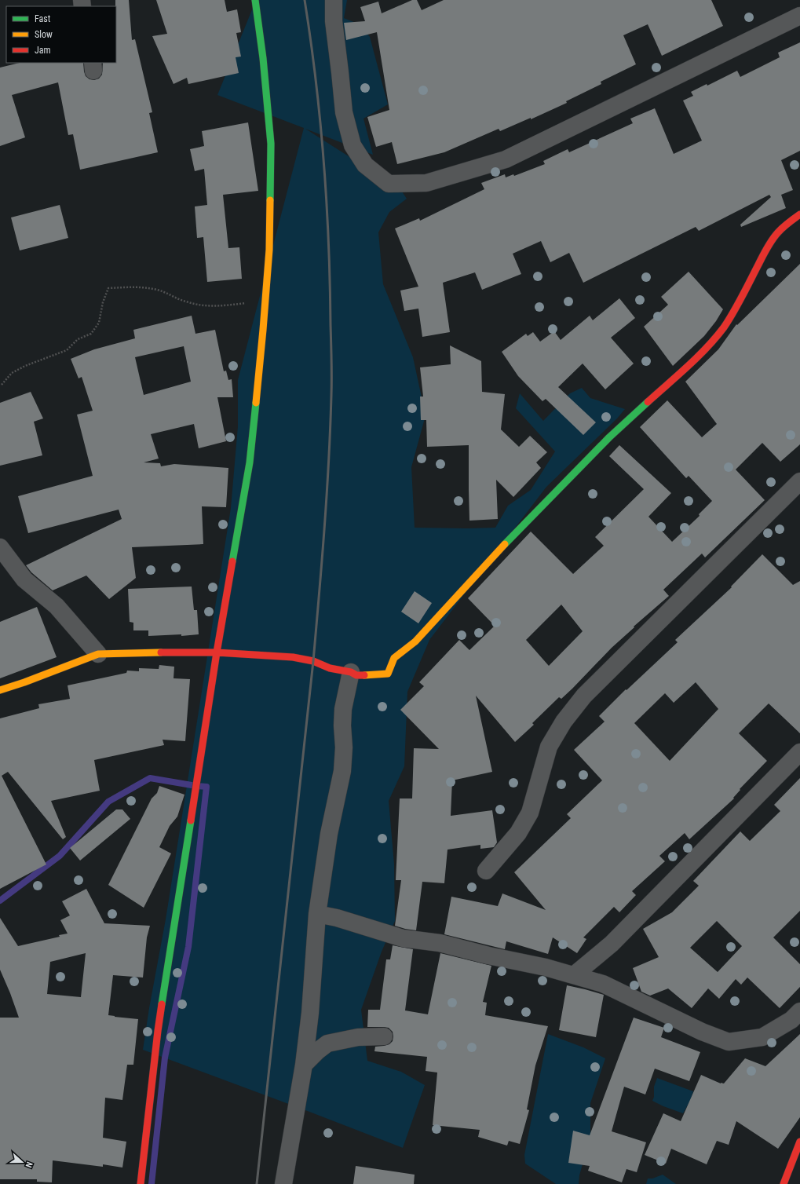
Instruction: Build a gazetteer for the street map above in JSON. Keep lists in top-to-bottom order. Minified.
{"legend":["Fast","Slow","Jam"],"north":"right"}
